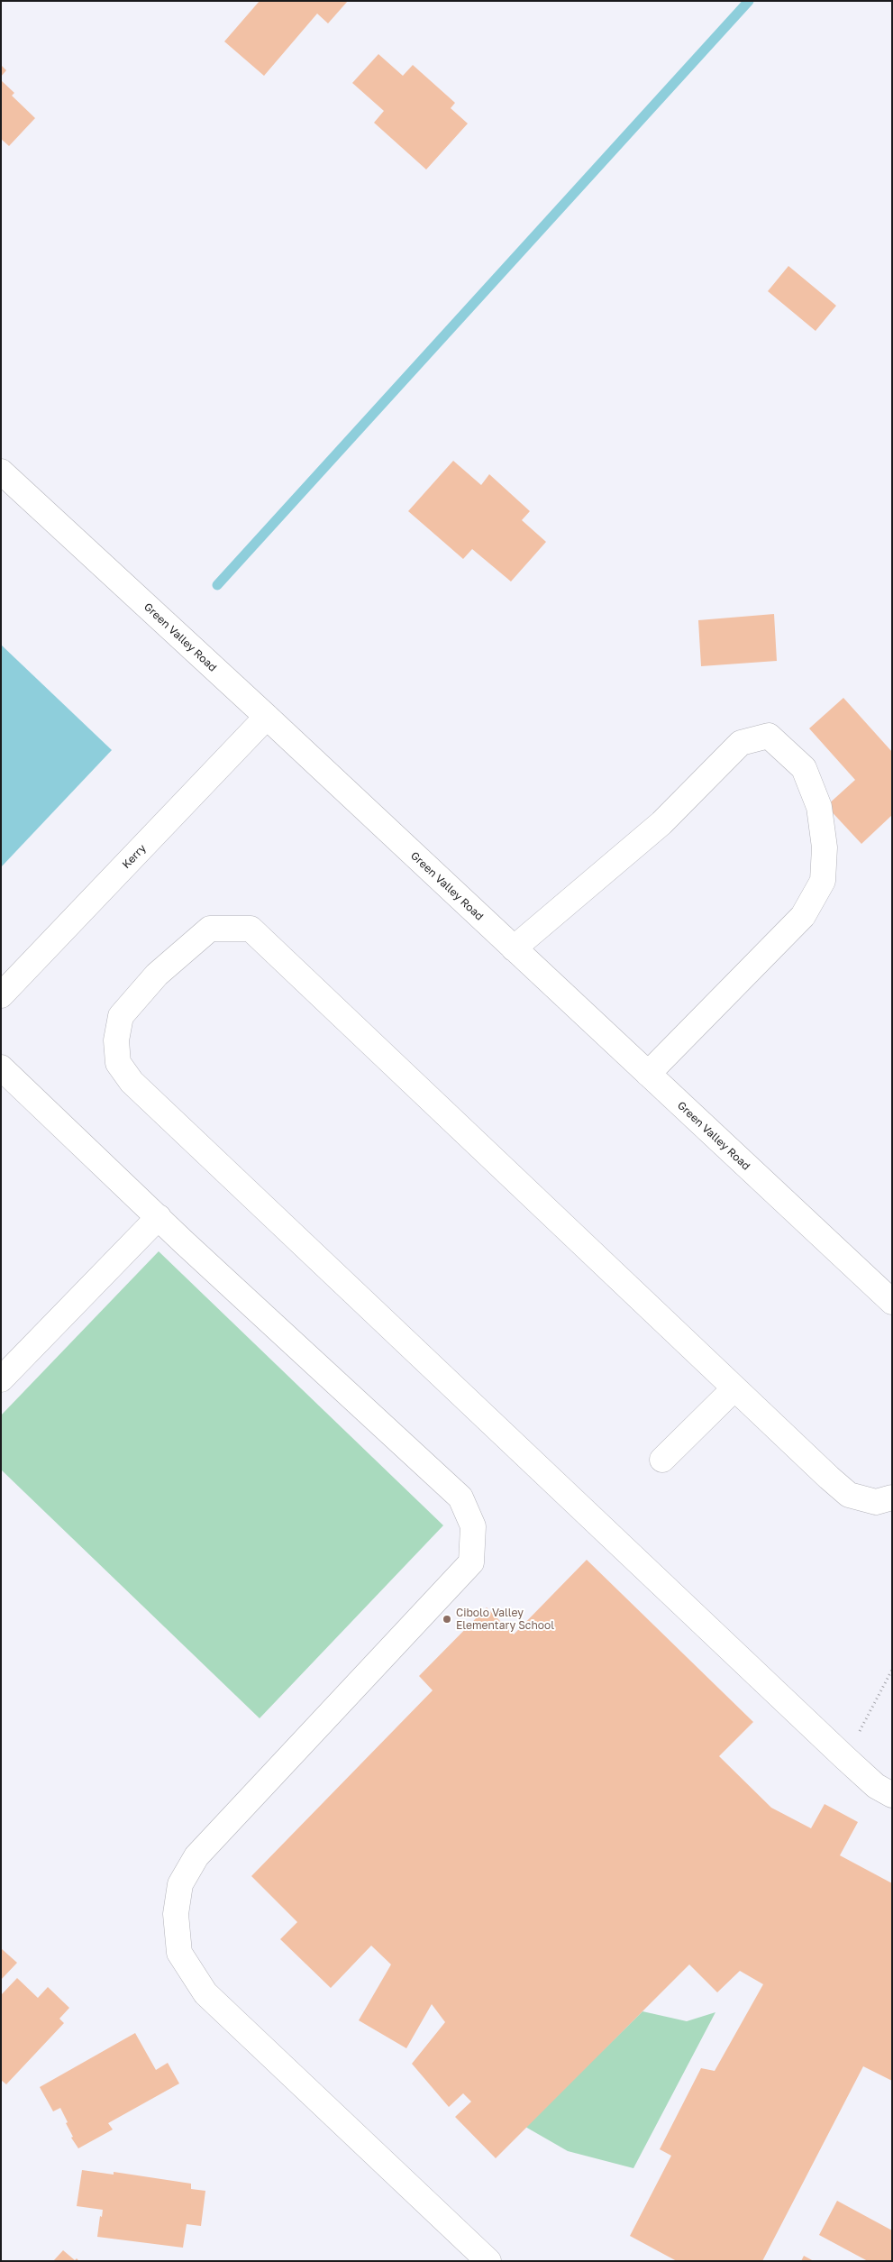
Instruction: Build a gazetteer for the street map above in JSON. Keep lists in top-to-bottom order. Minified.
{"streets":{"street":["Green Valley Road","Kerry"]},"crossings":[["Green Valley Road","Kerry"]],"places":["Cibolo Valley Elementary School"]}
